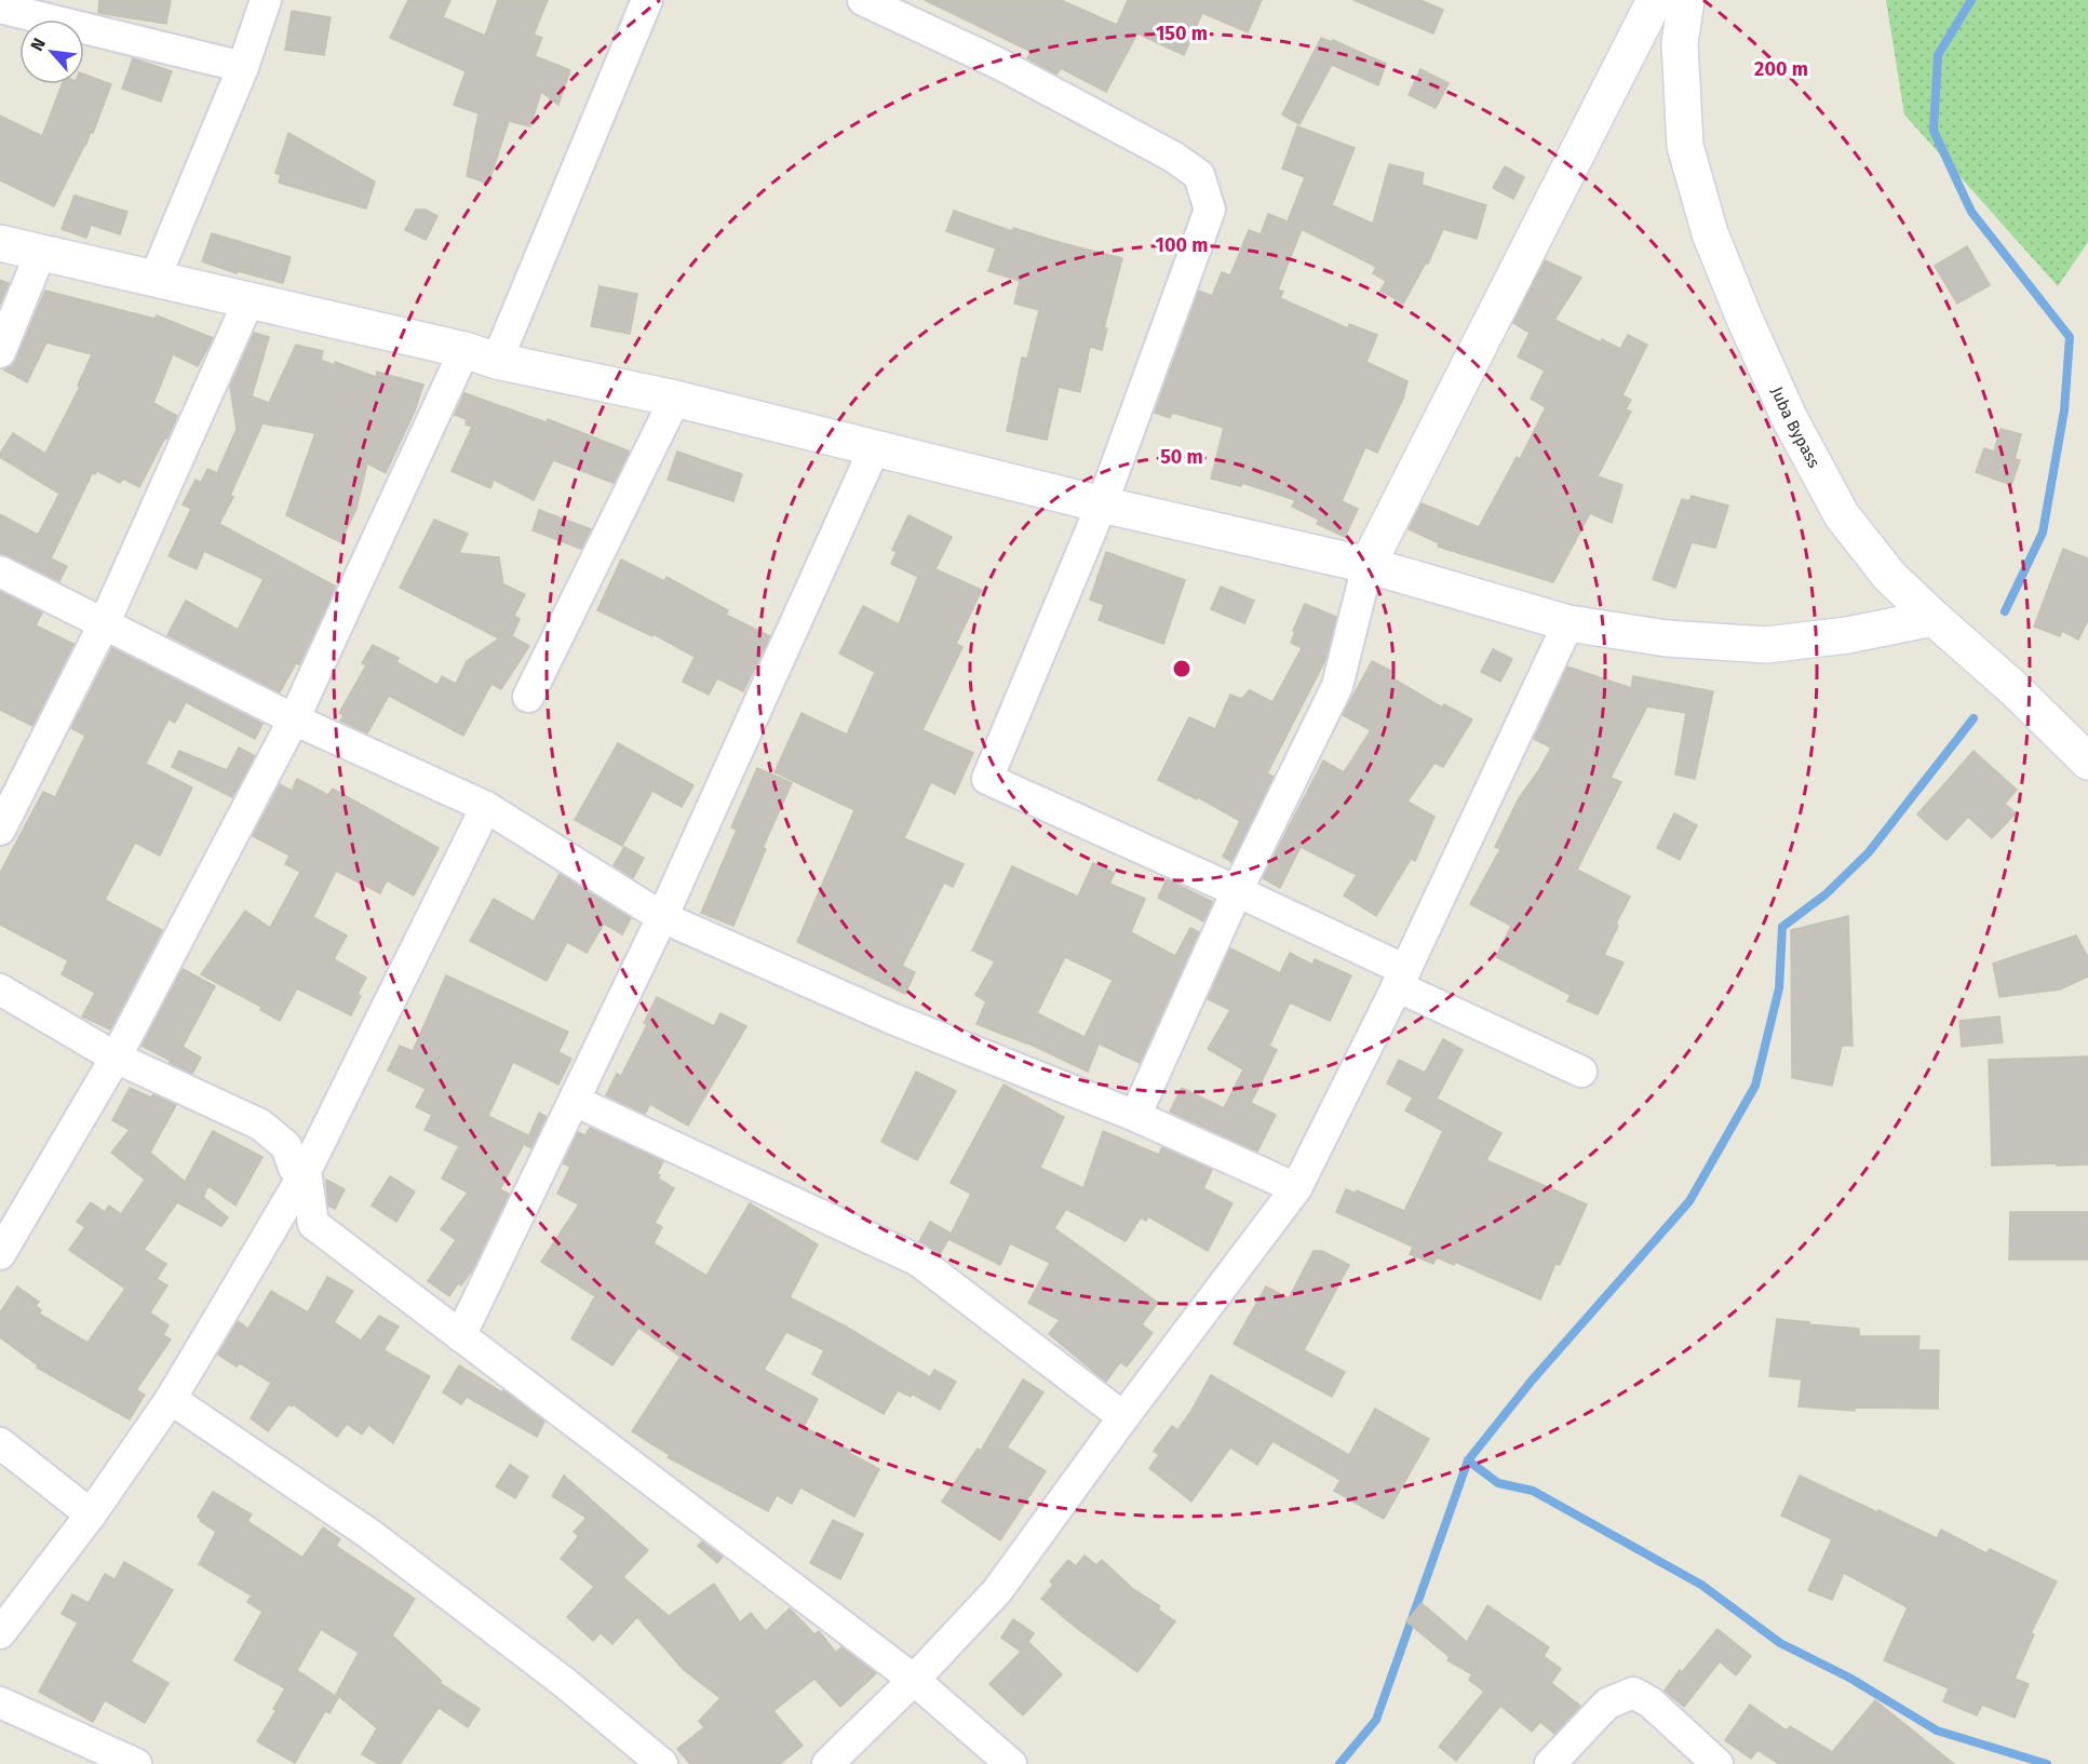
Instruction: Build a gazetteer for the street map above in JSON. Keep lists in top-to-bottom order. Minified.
{"streets":{"street":["Juba Bypass"]},"north":"top left","rings":["150 m","200 m","100 m","50 m"]}
